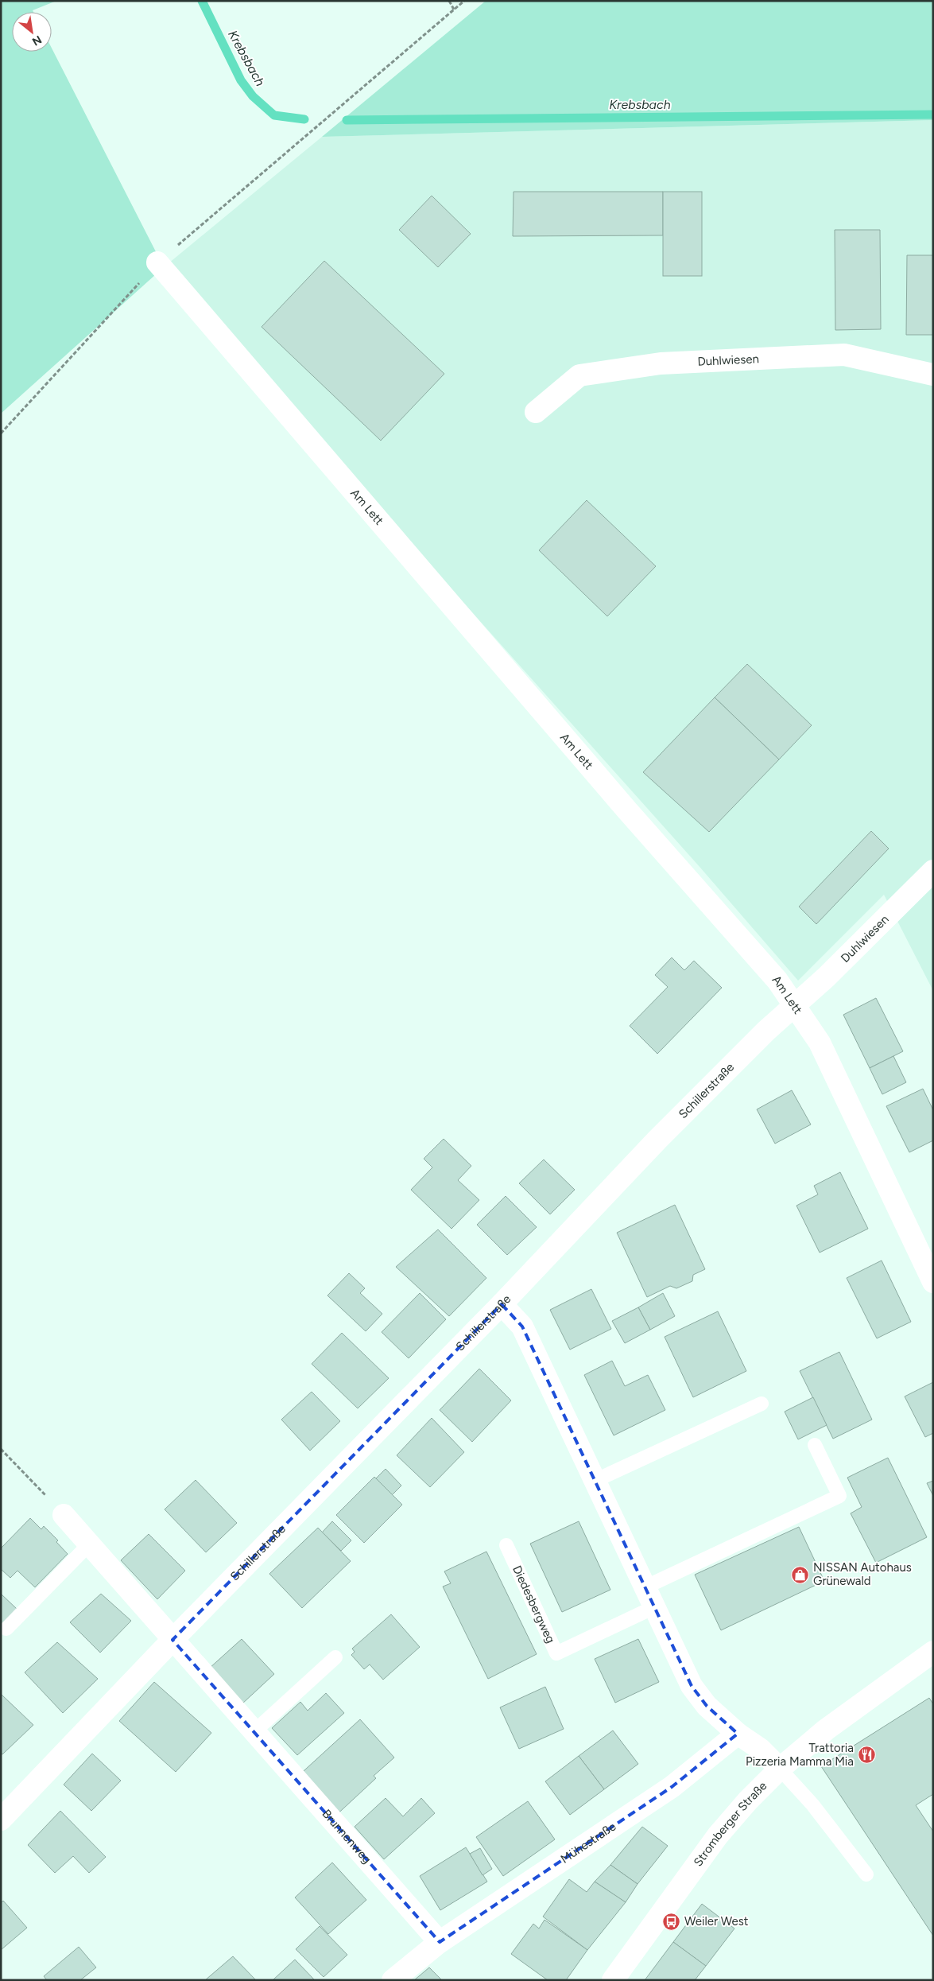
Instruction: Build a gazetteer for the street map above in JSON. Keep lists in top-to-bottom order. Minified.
{"streets":{"street":["Duhlwiesen","Am Lett","Schillerstraße","Stromberger Straße","Brunnenweg","Mühestraße"],"lane":["Diedesbergweg"]},"crossings":[["Duhlwiesen","Am Lett"],["Duhlwiesen","Schillerstraße"],["Am Lett","Schillerstraße"],["Schillerstraße","Brunnenweg"],["Brunnenweg","Mühestraße"]],"water":["Krebsbach"],"places":{"shop":["NISSAN Autohaus Grünewald"],"restaurant":["Trattoria Pizzeria Mamma Mia"],"bus stop":["Weiler West"]},"north":"bottom right"}
